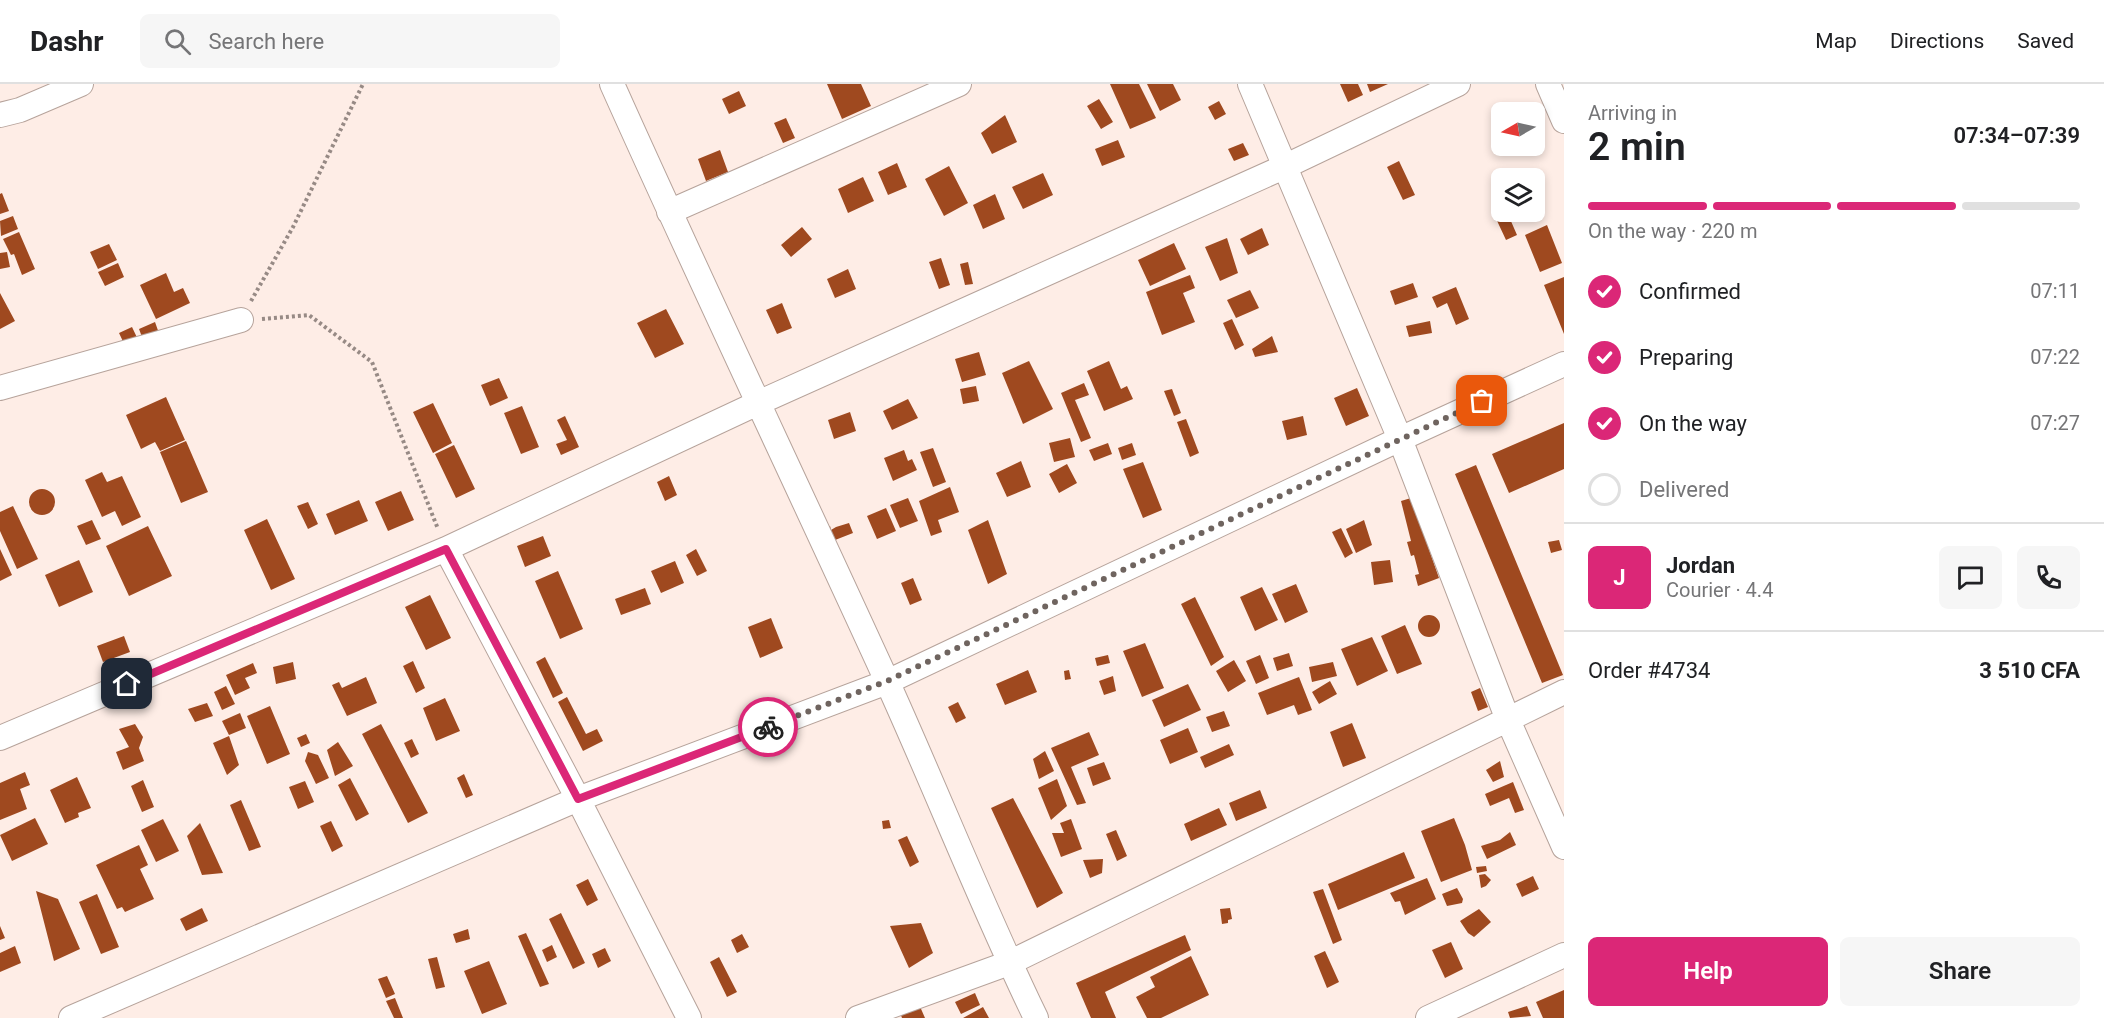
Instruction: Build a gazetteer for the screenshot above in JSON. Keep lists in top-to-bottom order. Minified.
{"north":"left","page":{"header":"Dashr","search":"Search here","nav":["Map","Directions","Saved"],"heading":["2 min","Arriving in","07:34–07:39"],"panel":["Jordan","Courier · 4.4","Order #4734","3 510 CFA"],"bar":"On the way · 220 m","list":[["Confirmed","07:11"],["Preparing","07:22"],["On the way","07:27"],"Delivered"],"round":"J","buttons":["Help","Share"]}}
